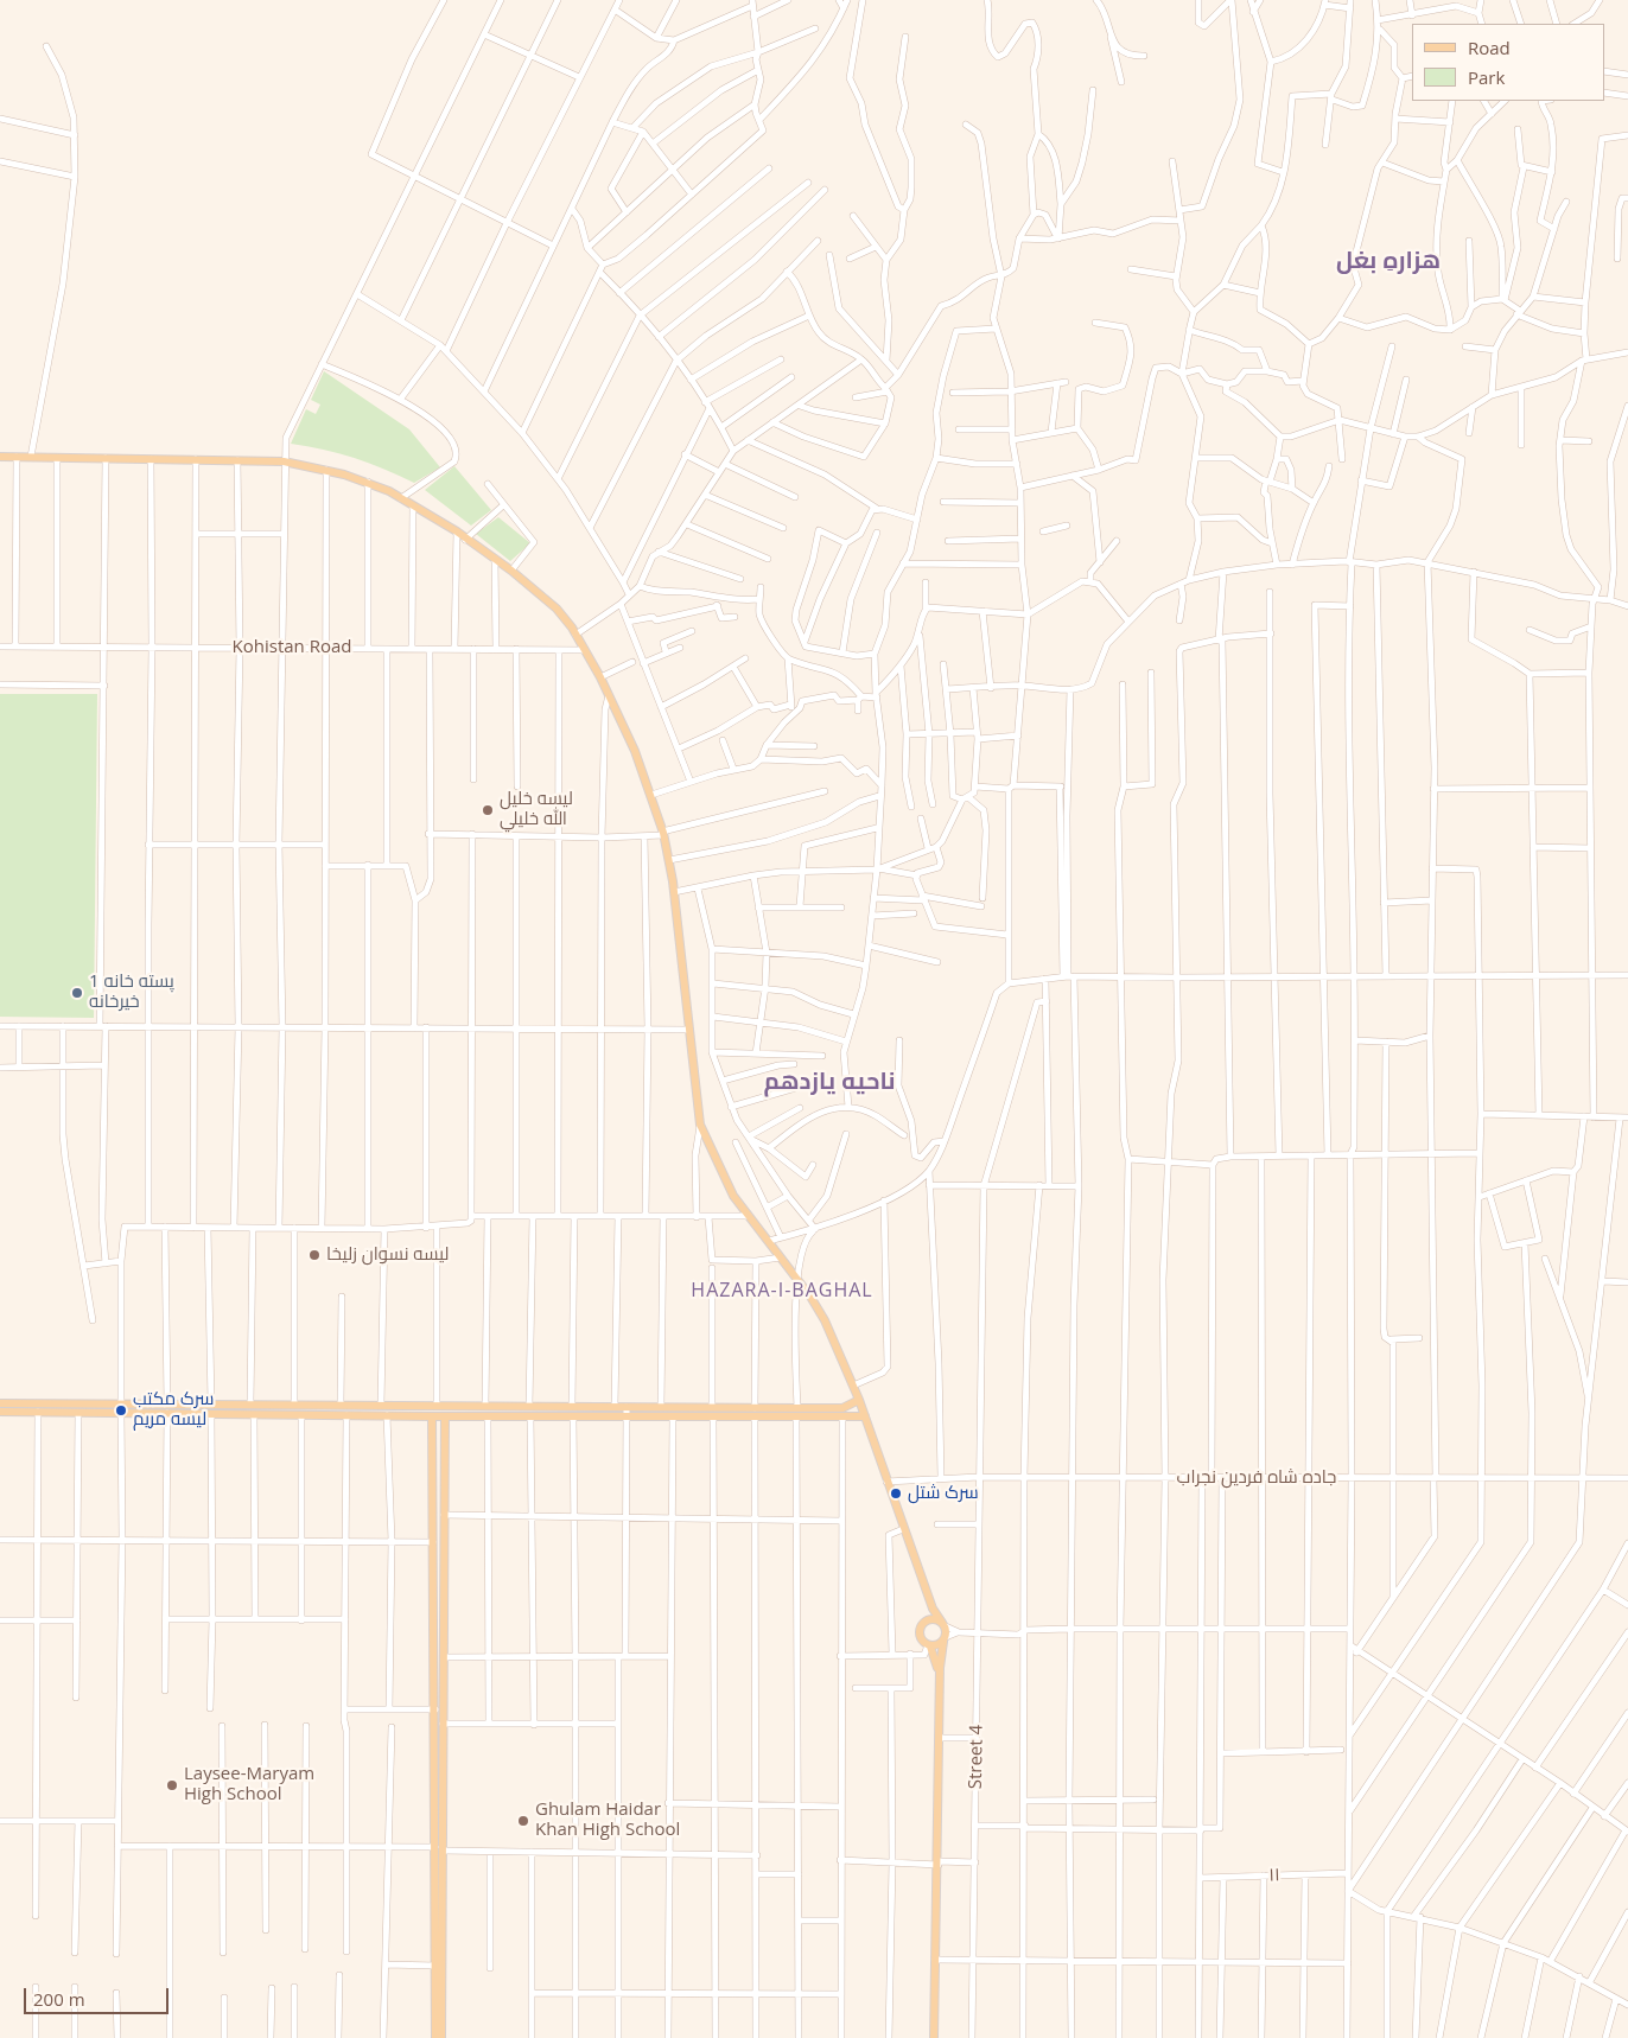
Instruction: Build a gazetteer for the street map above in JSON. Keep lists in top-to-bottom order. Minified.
{"streets":{"street":["Kohistan Road","جاده شاه فردین نجراب","Street 4","۱۱"]},"crossings":[["جاده شاه فردین نجراب","Street 4"]],"districts":["هزارهِ بغل","ناحیه یازدهم","HAZARA-I-BAGHAL"],"places":["ليسه خليل الله خليلي","1 پسته خانه خیرخانه","لیسه نسوان زلیخا","سرک مکتب لیسه مریم","سرک شتل","Laysee-Maryam High School","Ghulam Haidar Khan High School"],"legend":["Road","Park"],"scale_bar":"200 m"}
